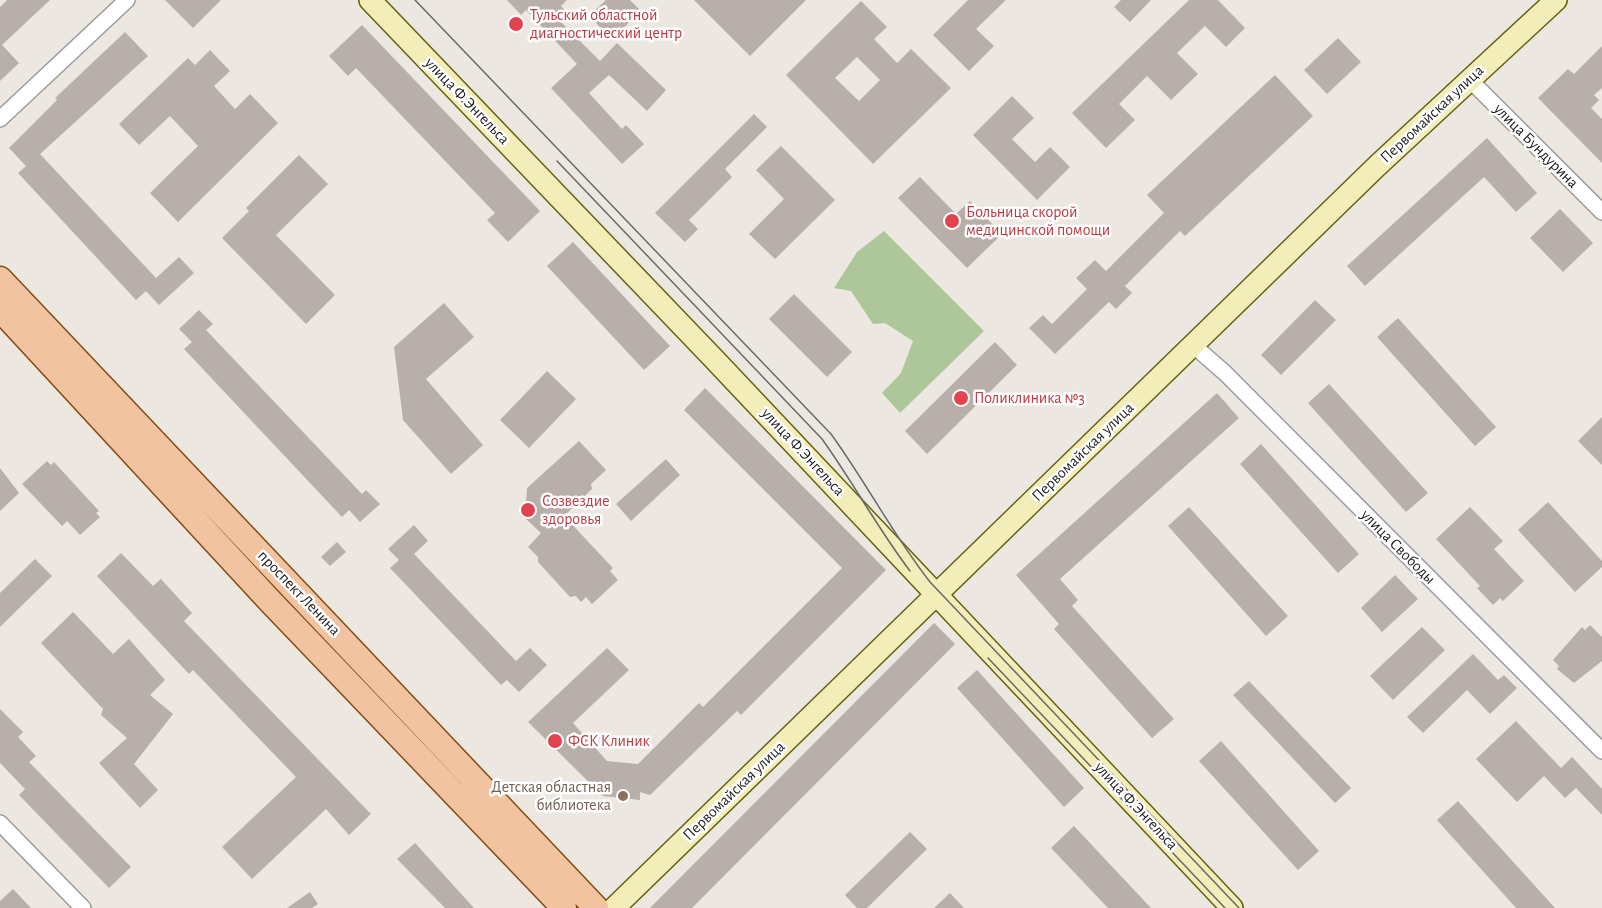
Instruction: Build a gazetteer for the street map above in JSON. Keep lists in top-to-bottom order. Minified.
{"streets":{"main road":["улица Ф.Энгельса","Первомайская улица","проспект Ленина"],"street":["улица Бундурина","улица Свободы"]},"crossings":[["улица Ф.Энгельса","Первомайская улица"],["Первомайская улица","улица Бундурина"],["Первомайская улица","улица Свободы"]],"places":["Тульский областной диагностический центр","Больница скорой медицинской помощи","Поликлиника №3","Созвездие здоровья","ФСК Клиник","Детская областная библиотека"]}
